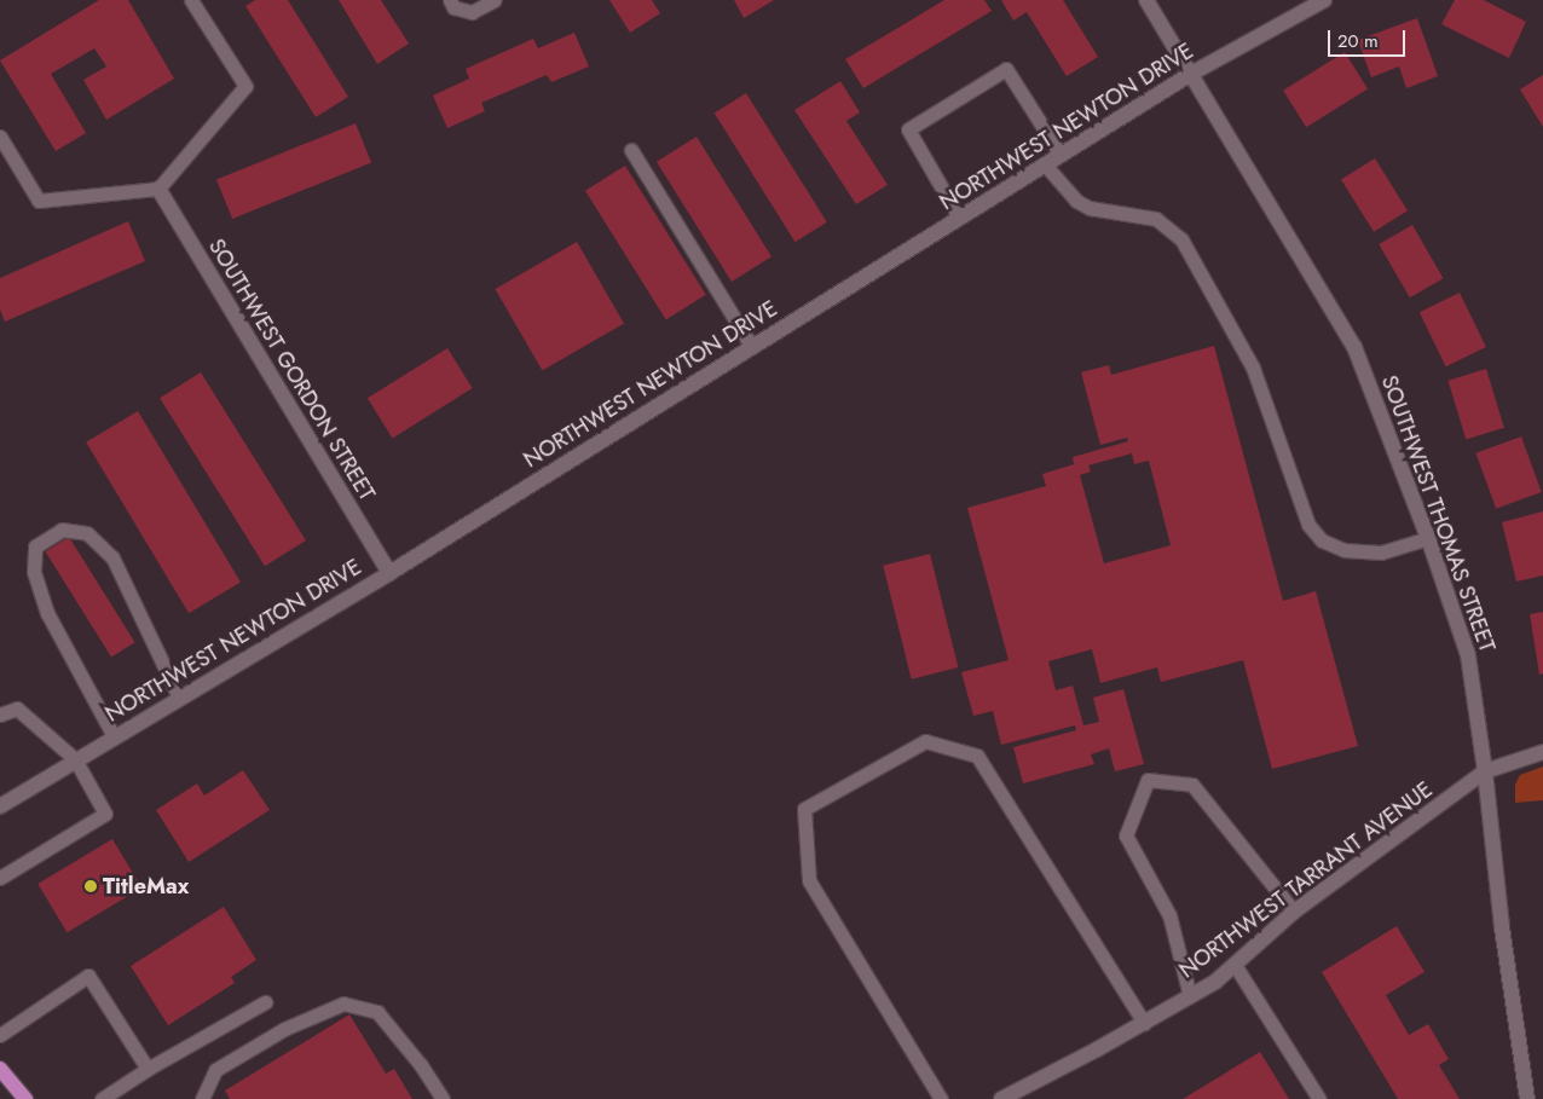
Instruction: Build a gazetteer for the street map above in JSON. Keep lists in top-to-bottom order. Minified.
{"streets":{"street":["NORTHWEST NEWTON DRIVE","SOUTHWEST GORDON STREET","SOUTHWEST THOMAS STREET","NORTHWEST TARRANT AVENUE"]},"crossings":[["NORTHWEST NEWTON DRIVE","SOUTHWEST GORDON STREET"],["NORTHWEST NEWTON DRIVE","SOUTHWEST THOMAS STREET"],["SOUTHWEST THOMAS STREET","NORTHWEST TARRANT AVENUE"]],"places":["TitleMax"],"scale_bar":"20 m"}
